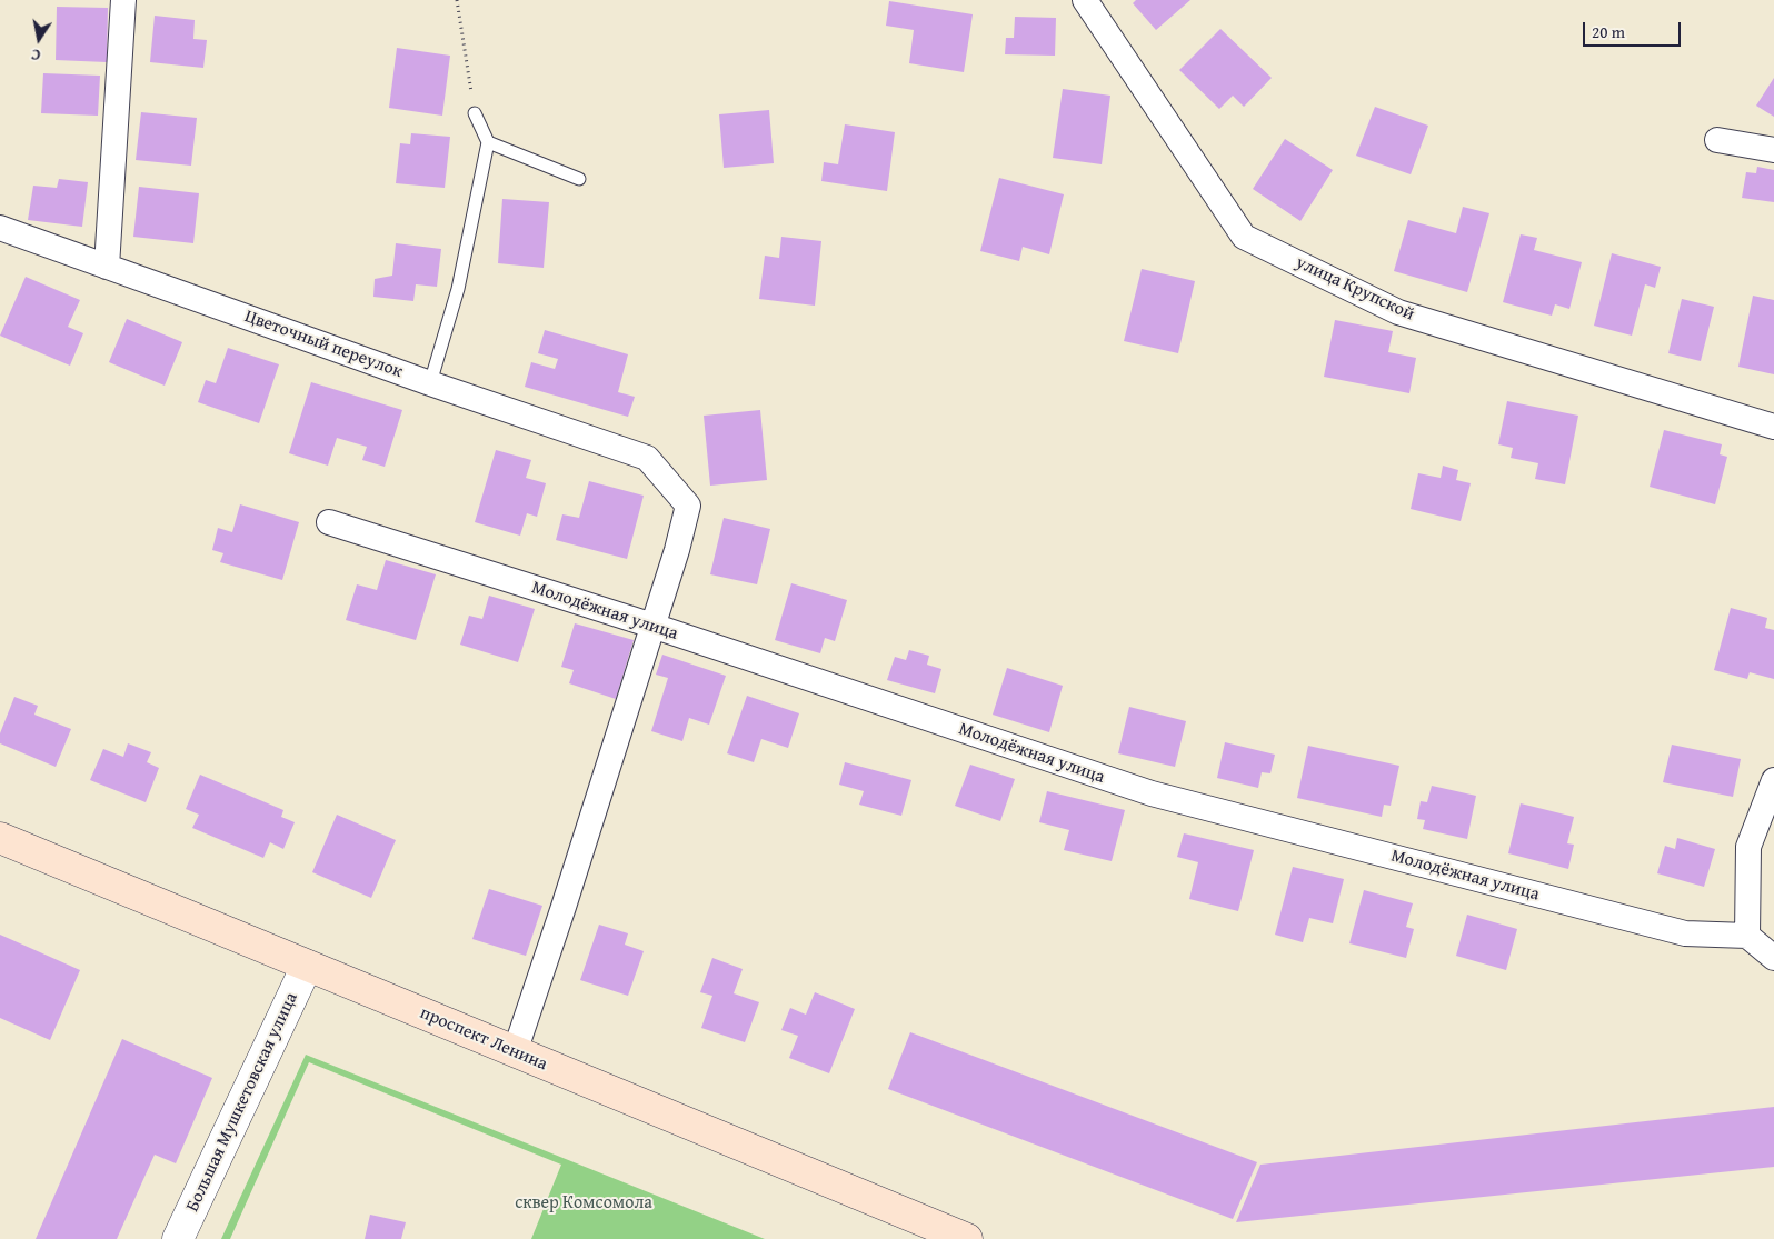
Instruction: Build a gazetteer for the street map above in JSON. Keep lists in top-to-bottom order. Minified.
{"streets":{"main road":["проспект Ленина"],"street":["улица Крупской","Цветочный переулок","Молодёжная улица","Большая Мушкетовская улица"]},"crossings":[["Цветочный переулок","Молодёжная улица"],["проспект Ленина","Большая Мушкетовская улица"]],"parks":["сквер Комсомола"],"scale_bar":"20 m","north":"bottom"}
